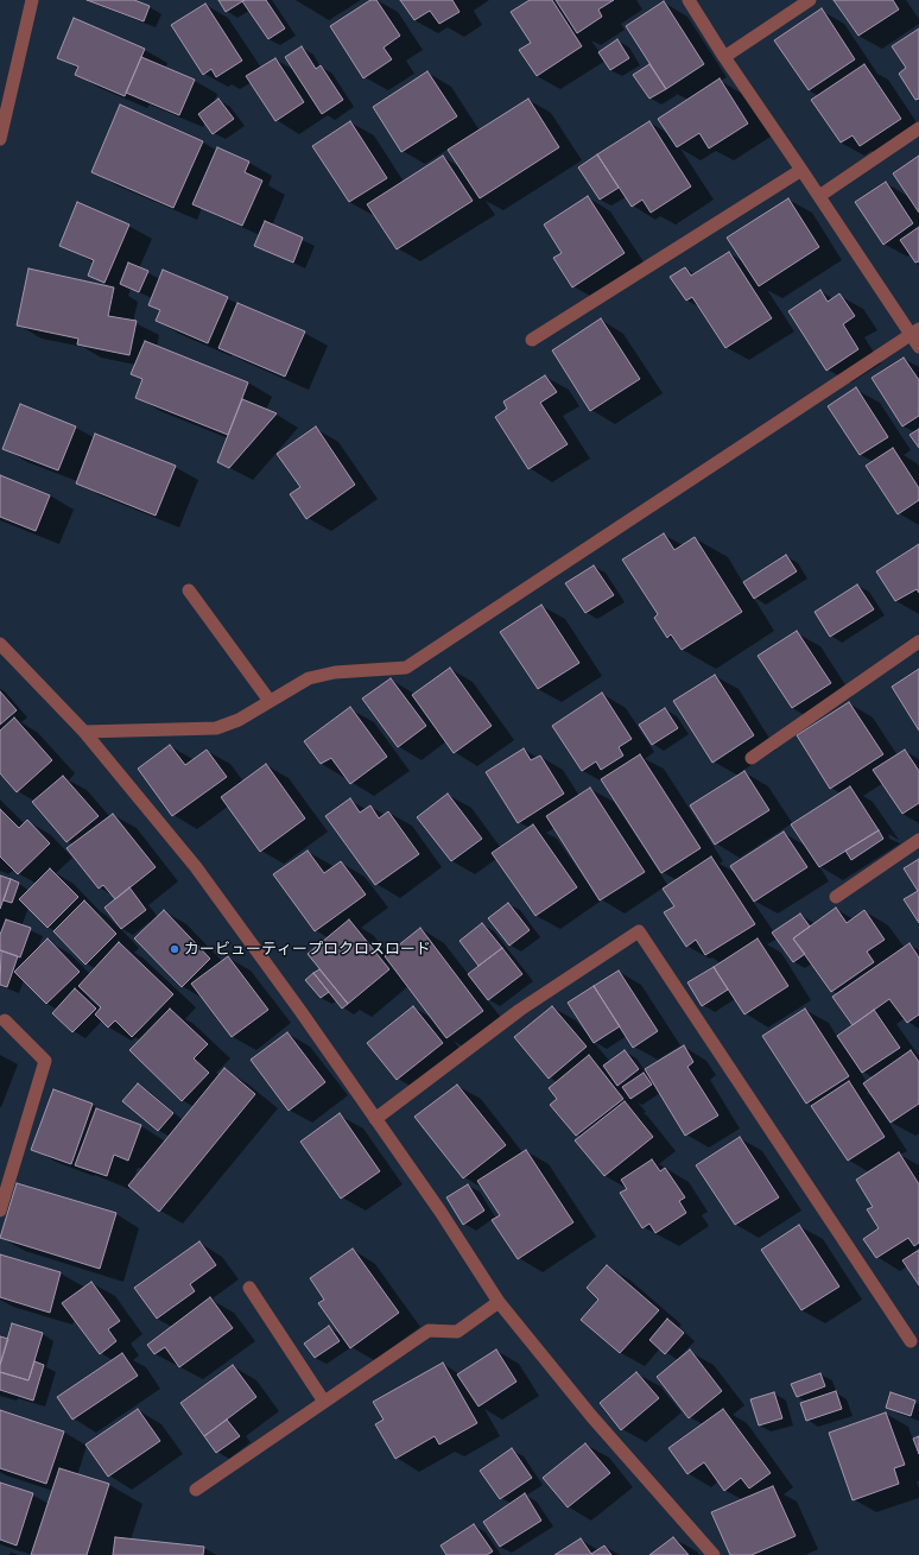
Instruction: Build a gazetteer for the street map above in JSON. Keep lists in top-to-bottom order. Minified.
{"places":["カービューティープロクロスロード"]}
